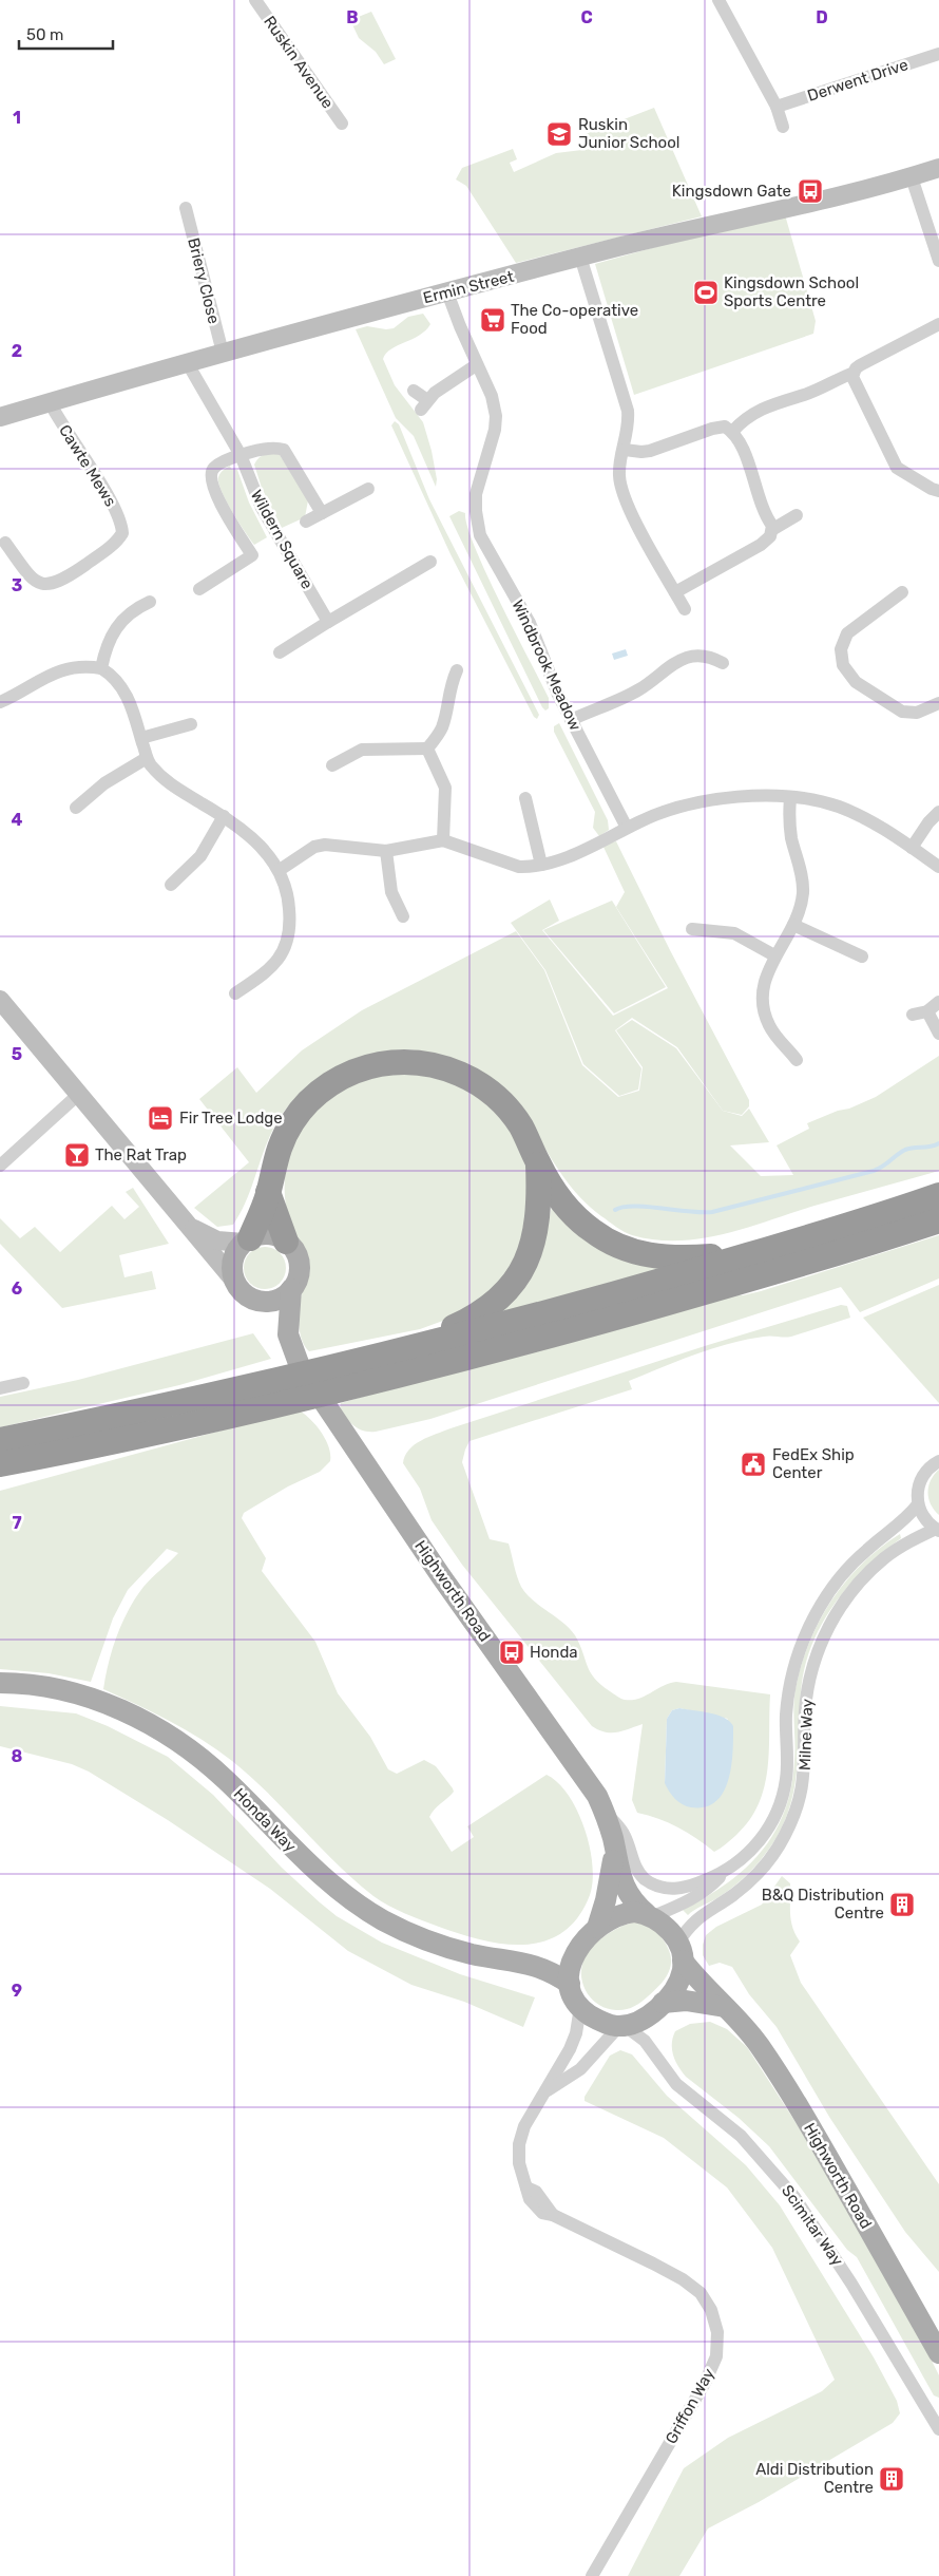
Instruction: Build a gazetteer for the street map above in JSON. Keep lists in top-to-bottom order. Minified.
{"streets":{"main road":["Ermin Street","Highworth Road","Honda Way"],"street":["Ruskin Avenue","Derwent Drive","Briery Close","Cawte Mews","Wildern Square","Windbrook Meadow","Milne Way","Scimitar Way","Griffon Way"]},"crossings":[["Briery Close","Ermin Street"],["Ermin Street","Cawte Mews"],["Ermin Street","Wildern Square"],["Ermin Street","Windbrook Meadow"],["Highworth Road","Milne Way"],["Highworth Road","Honda Way"],["Highworth Road","Scimitar Way"],["Highworth Road","Griffon Way"],["Milne Way","Honda Way"],["Milne Way","Scimitar Way"],["Milne Way","Griffon Way"],["Honda Way","Scimitar Way"],["Honda Way","Griffon Way"],["Scimitar Way","Griffon Way"]],"places":{"school or university":["Ruskin Junior School"],"bus stop":["Kingsdown Gate","Honda"],"sports":["Kingsdown School Sports Centre"],"supermarket":["The Co-operative Food"],"hotel":["Fir Tree Lodge"],"bar":["The Rat Trap"],"public building":["FedEx Ship Center"],"building":["B&Q Distribution Centre","Aldi Distribution Centre"]},"scale_bar":"50 m","grid":{"columns":["B","C","D"],"rows":["1","2","3","4","5","6","7","8","9"]}}
